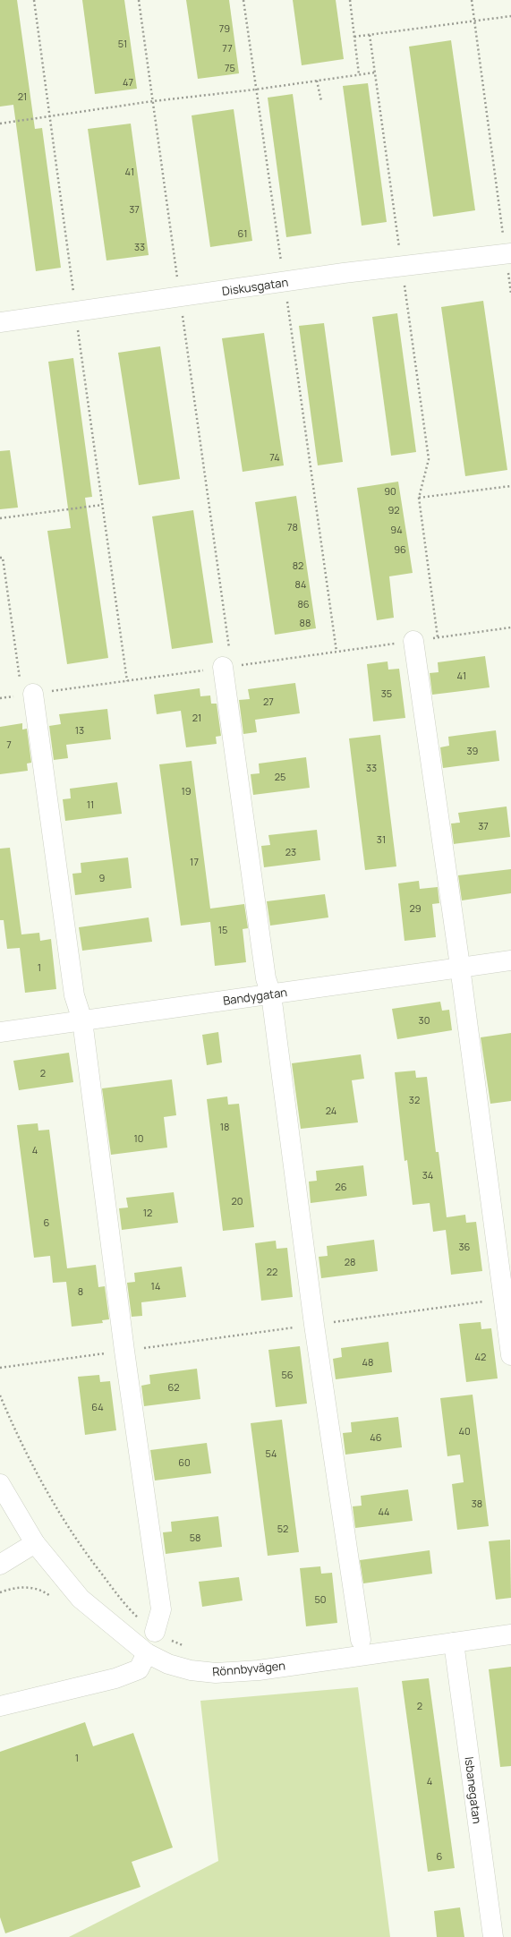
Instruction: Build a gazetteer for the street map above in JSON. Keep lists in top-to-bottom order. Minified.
{"streets":{"street":["Diskusgatan","Bandygatan","Rönnbyvägen","Isbanegatan"]},"crossings":[["Rönnbyvägen","Isbanegatan"]],"house_numbers":["79","51","77","75","47","21","41","37","61","33","74","90","92","78","94","96","82","84","86","88","41","35","27","21","13","7","39","33","25","19","11","37","31","23","17","9","29","15","1","30","2","32","24","18","10","4","34","26","20","12","6","36","28","22","14","8","42","48","56","62","64","40","46","54","60","38","44","52","58","50","2","1","4","6"]}
